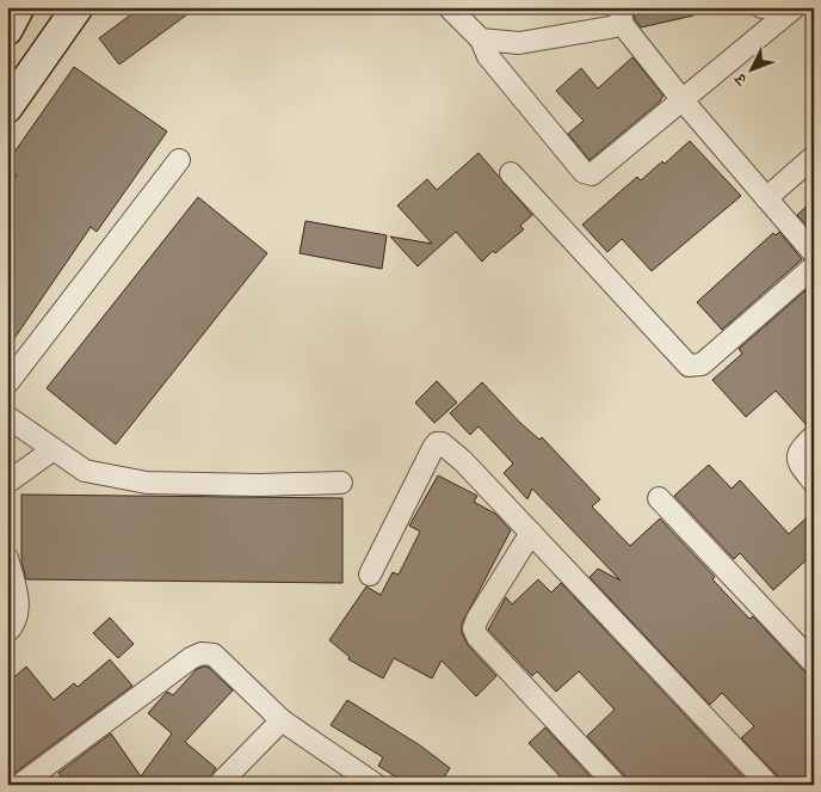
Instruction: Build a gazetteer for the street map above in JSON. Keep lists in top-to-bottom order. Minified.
{"north":"bottom left"}
